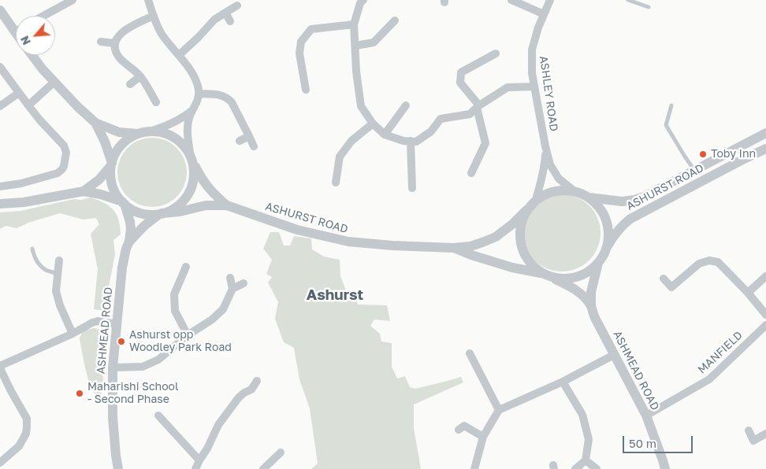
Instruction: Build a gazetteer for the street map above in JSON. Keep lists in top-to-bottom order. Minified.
{"streets":{"street":["ASHLEY ROAD","ASHURST ROAD","ASHMEAD ROAD","MANFIELD"]},"crossings":[["ASHLEY ROAD","ASHURST ROAD"],["ASHLEY ROAD","ASHMEAD ROAD"],["ASHURST ROAD","ASHMEAD ROAD"],["ASHMEAD ROAD","MANFIELD"]],"districts":["Ashurst"],"places":["Toby Inn","Ashurst opp Woodley Park Road","Maharishi School - Second Phase"],"scale_bar":"50 m","north":"bottom left"}
